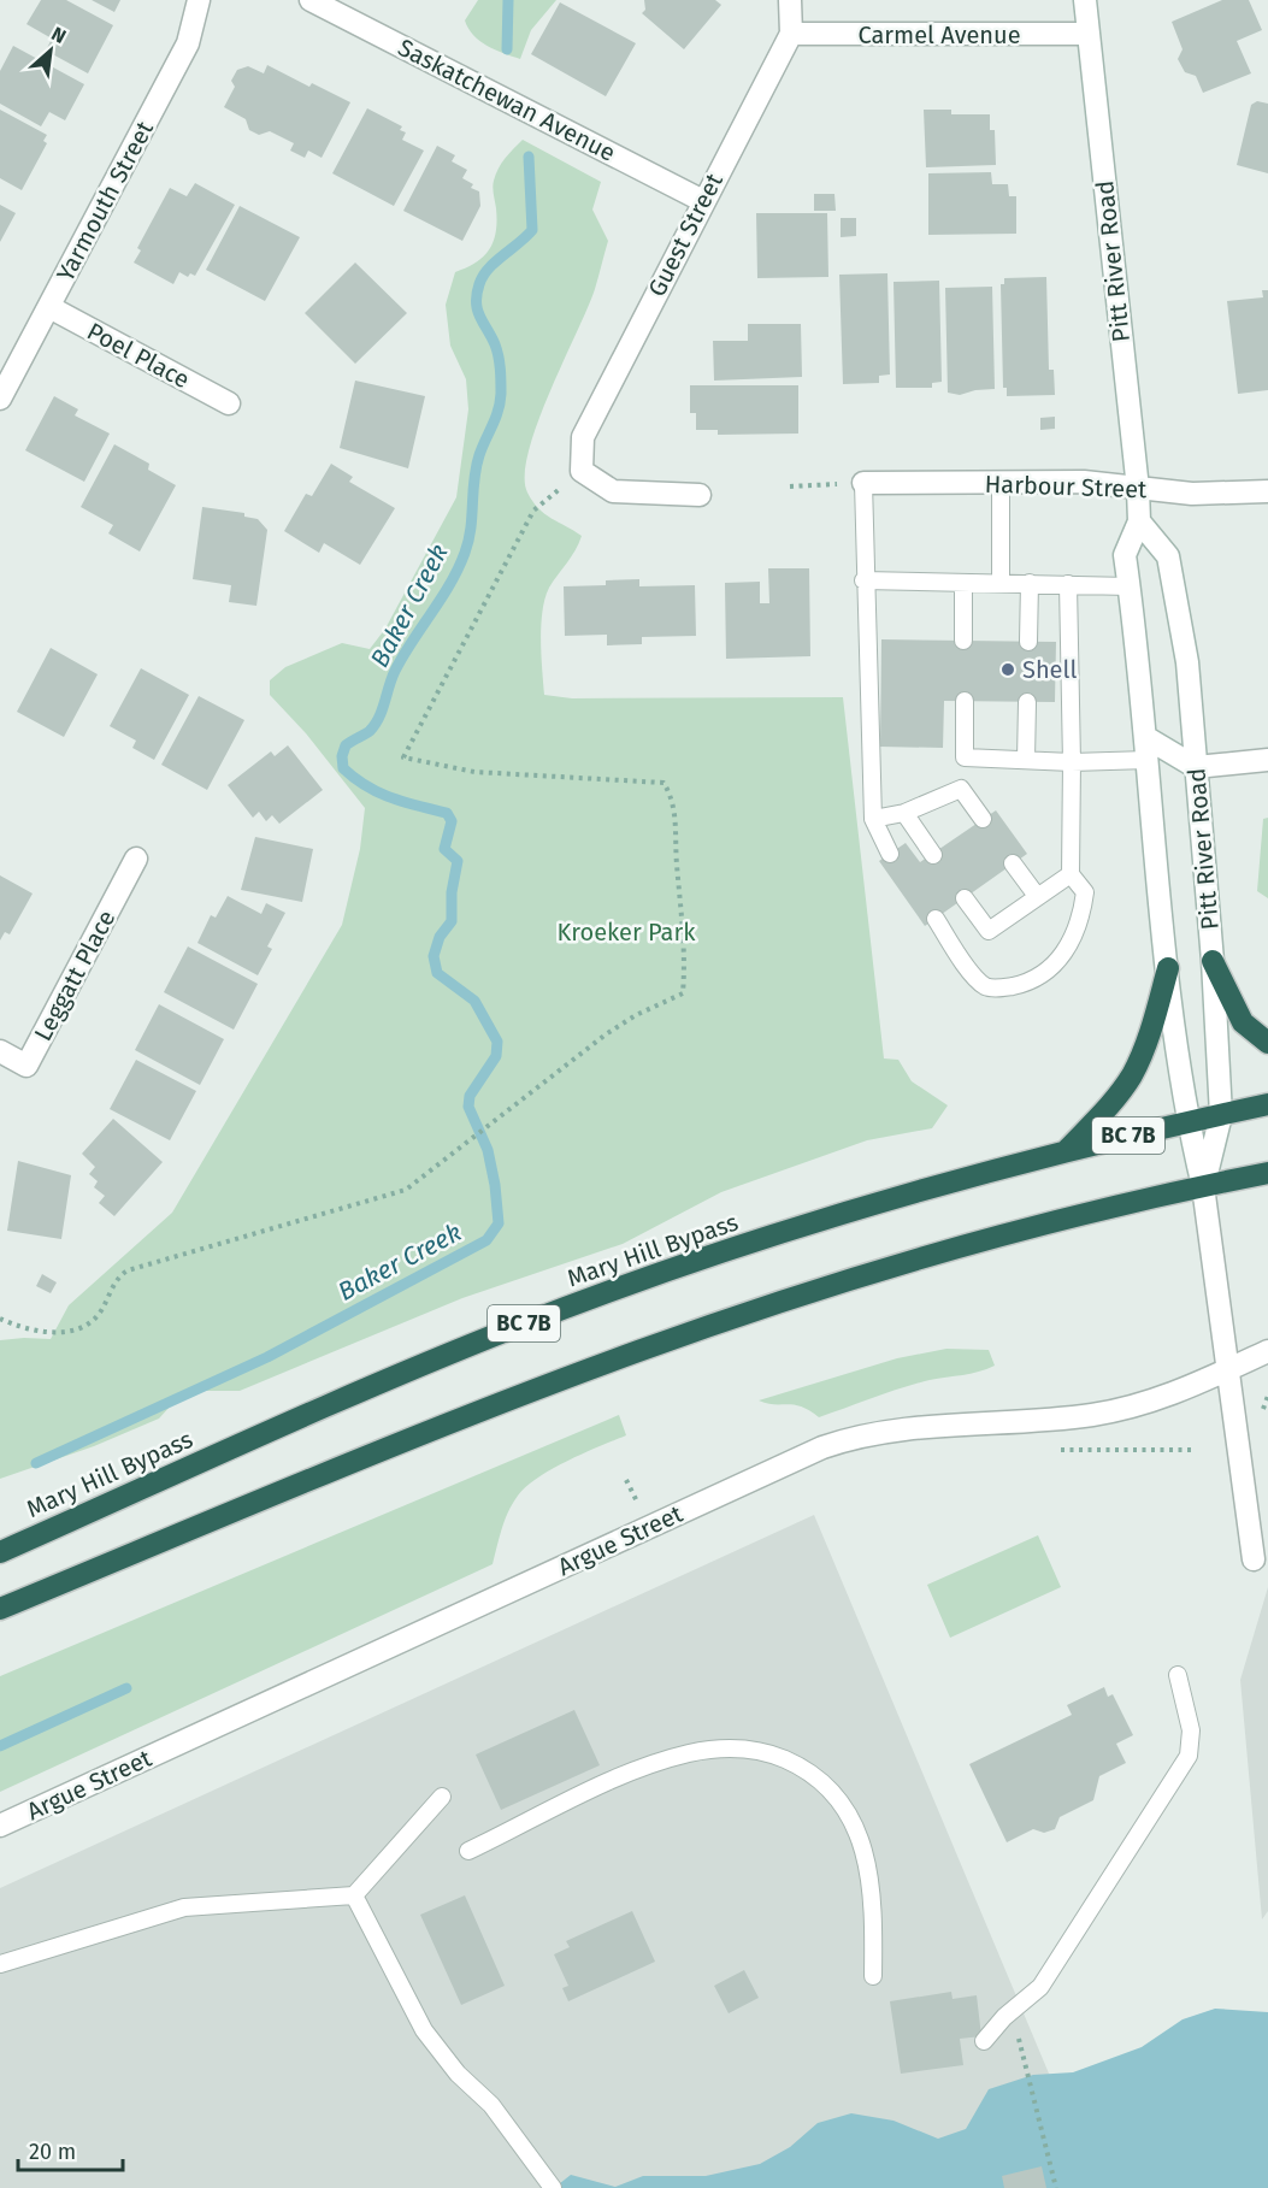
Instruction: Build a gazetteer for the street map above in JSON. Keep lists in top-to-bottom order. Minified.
{"streets":{"highway":["BC 7B","Mary Hill Bypass"],"street":["Carmel Avenue","Saskatchewan Avenue","Yarmouth Street","Guest Street","Pitt River Road","Poel Place","Harbour Street","Leggatt Place","Argue Street"]},"crossings":[["Carmel Avenue","Guest Street"],["Carmel Avenue","Pitt River Road"],["Saskatchewan Avenue","Guest Street"],["Yarmouth Street","Poel Place"],["Pitt River Road","Harbour Street"],["Pitt River Road","Mary Hill Bypass"],["Pitt River Road","Argue Street"]],"water":["Baker Creek"],"parks":["Kroeker Park"],"places":["Shell"],"scale_bar":"20 m","north":"top right"}
